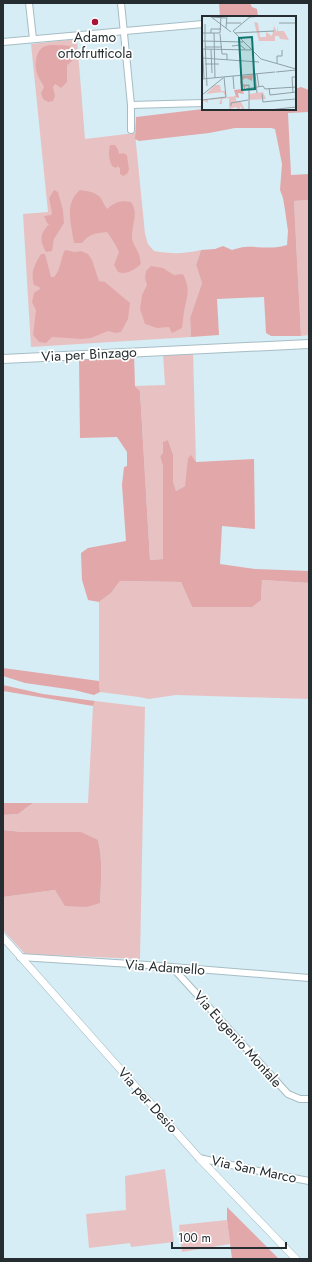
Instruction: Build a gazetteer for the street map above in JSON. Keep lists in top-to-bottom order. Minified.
{"streets":{"main road":["Via per Binzago"],"street":["Via Adamello","Via Eugenio Montale","Via per Desio","Via San Marco"]},"crossings":[["Via Adamello","Via Eugenio Montale"],["Via Adamello","Via per Desio"],["Via per Desio","Via San Marco"]],"places":["Adamo ortofrutticola"],"scale_bar":"100 m"}
